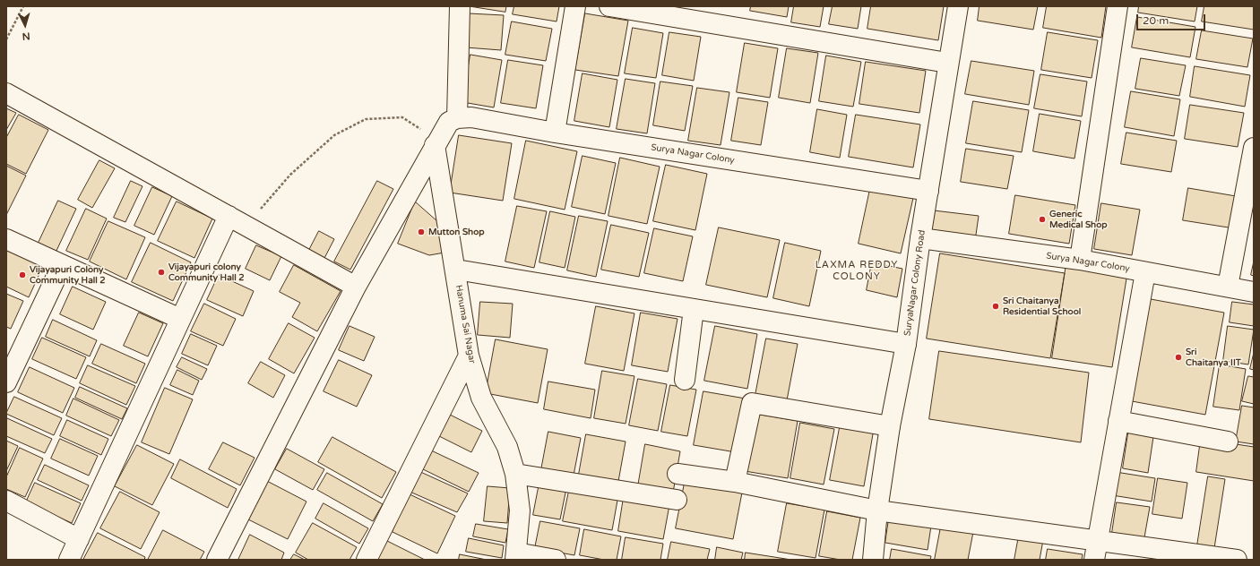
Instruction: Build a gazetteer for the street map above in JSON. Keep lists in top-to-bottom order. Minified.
{"streets":{"street":["Surya Nagar Colony","SuryaNagar Colony Road","Hanuma Sai Nagar"]},"crossings":[["Surya Nagar Colony","SuryaNagar Colony Road"]],"districts":["LAXMA REDDY COLONY"],"places":["Generic Medical Shop","Mutton Shop","Vijayapuri colony Community Hall 2","Vijayapuri Colony Community Hall 2","Sri Chaitanya Residential School","Sri Chaitanya IIT"],"scale_bar":"20 m","north":"bottom"}
